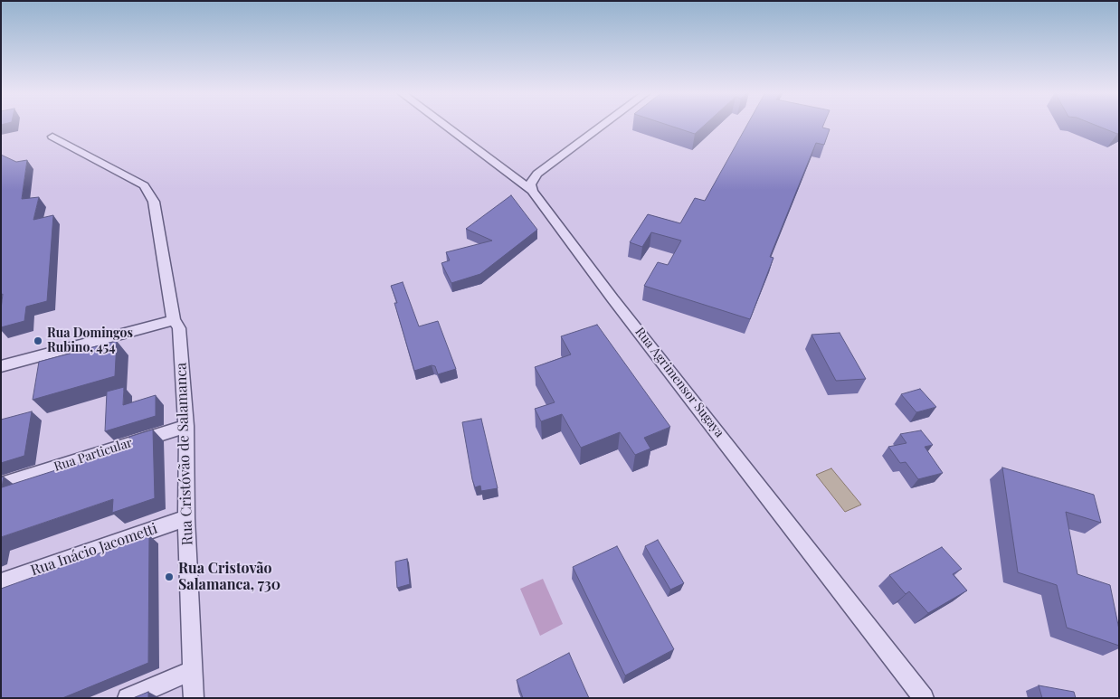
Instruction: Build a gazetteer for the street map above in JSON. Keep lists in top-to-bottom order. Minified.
{"streets":{"street":["Rua Agrimensor Sugaya","Rua Cristóvão de Salamanca","Rua Particular","Rua Inácio Jacometti"]},"crossings":[["Rua Cristóvão de Salamanca","Rua Particular"],["Rua Cristóvão de Salamanca","Rua Inácio Jacometti"]],"places":["Rua Domingos Rubino, 454","Rua Cristovão Salamanca, 730"]}
